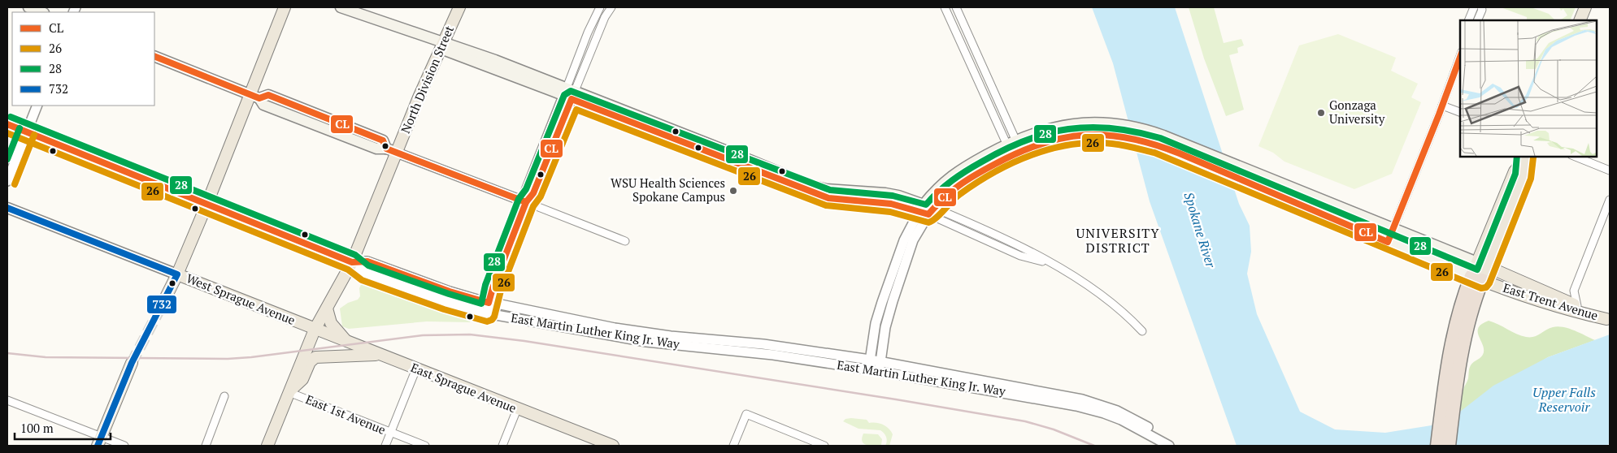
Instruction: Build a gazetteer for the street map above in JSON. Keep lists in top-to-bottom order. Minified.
{"streets":{"main road":["North Division Street","West Sprague Avenue","East Trent Avenue","East Sprague Avenue"],"street":["East Martin Luther King Jr. Way","East 1st Avenue"]},"crossings":[["North Division Street","West Sprague Avenue"],["North Division Street","East Martin Luther King Jr. Way"],["North Division Street","East Sprague Avenue"],["North Division Street","East 1st Avenue"],["West Sprague Avenue","East Sprague Avenue"]],"districts":["UNIVERSITY DISTRICT"],"water":["Spokane River","Upper Falls Reservoir"],"places":["Gonzaga University","WSU Health Sciences Spokane Campus"],"lines":["transit line CL","transit line 28","transit line 26","transit line 732"],"legend":["CL","26","28","732"],"scale_bar":"100 m"}
